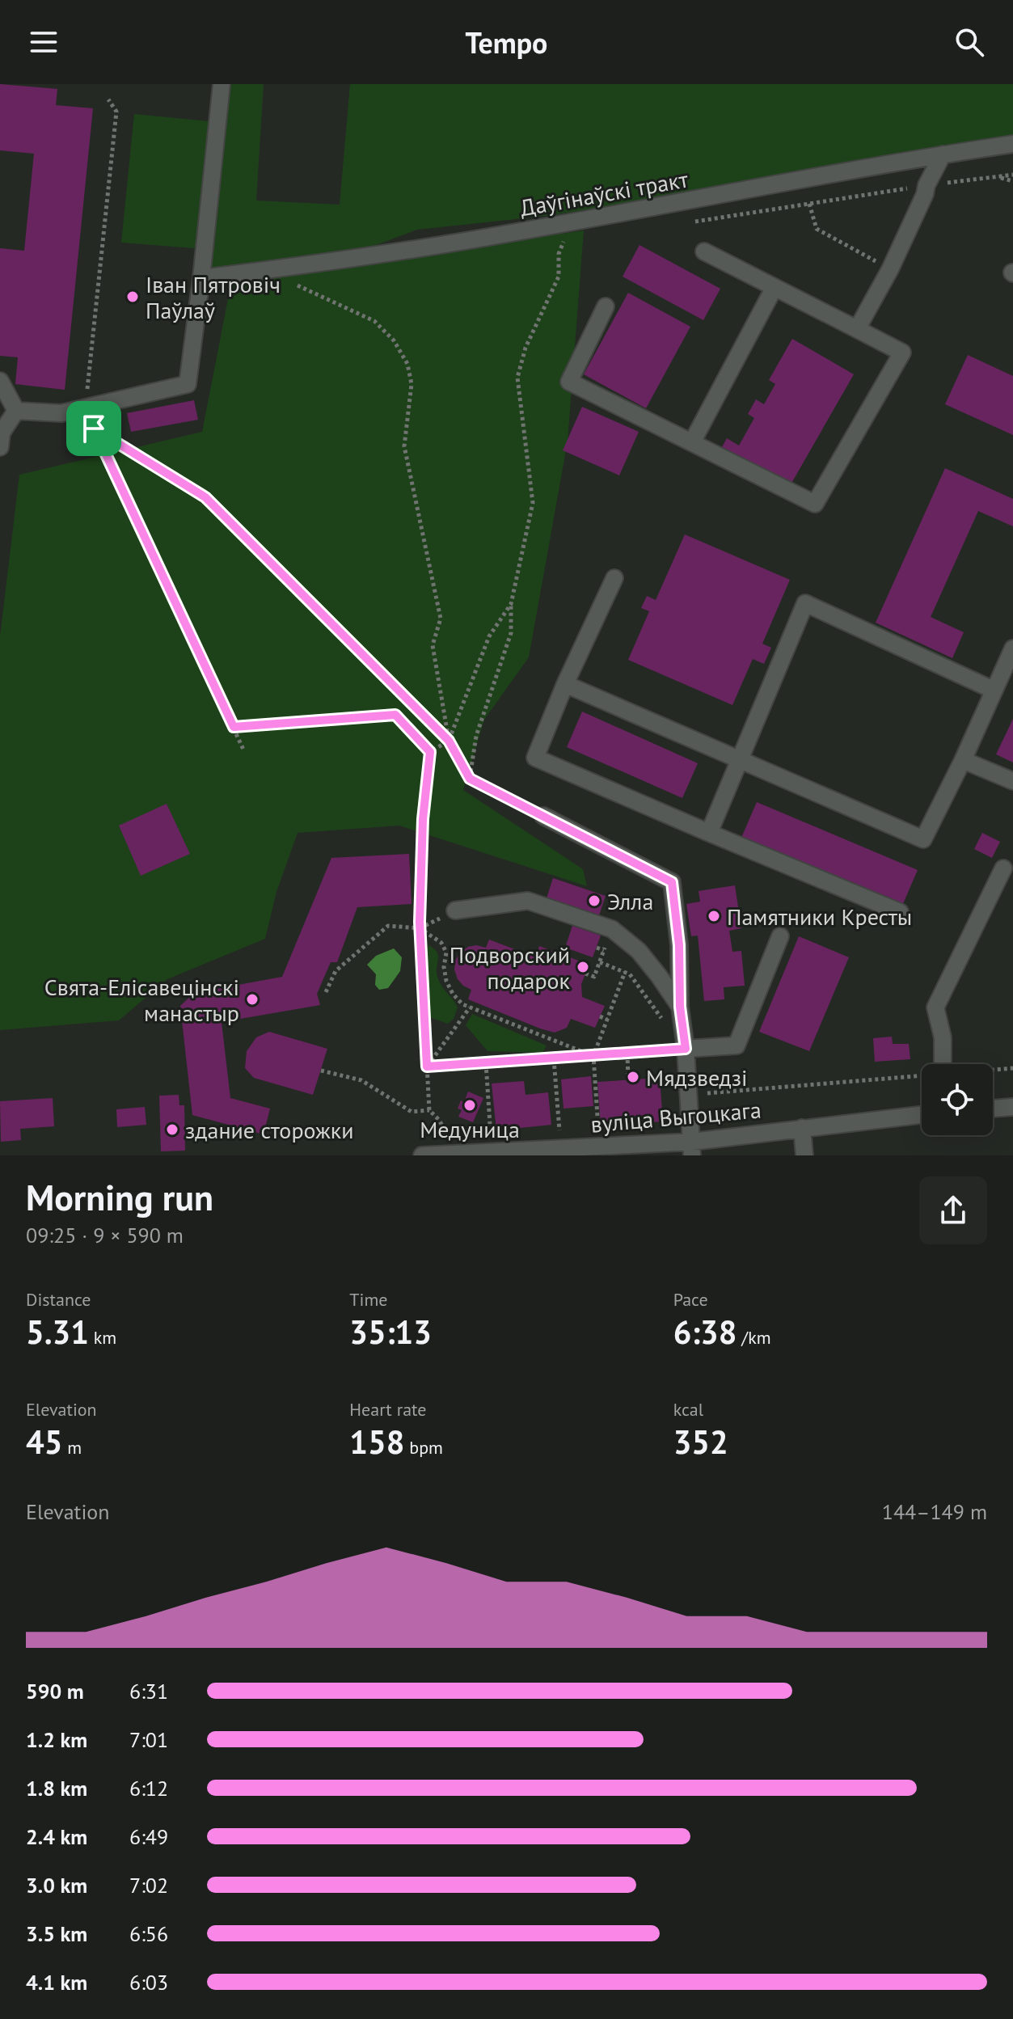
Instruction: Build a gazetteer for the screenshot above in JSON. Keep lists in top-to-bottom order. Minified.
{"streets":{"street":["Даўгінаўскі тракт","вуліца Выгоцкага"]},"places":["Іван Пятровіч Паўлаў","Элла","Памятники Кресты","Подворский подарок","Свята-Елісавецінскі манастыр","Мядзведзі","Медуница","здание сторожки"],"page":{"header":"Tempo","heading":["Morning run","09:25 · 9 × 590 m"],"stats":[["Distance","5.31 km"],["Time","35:13"],["Pace","6:38 /km"],["Elevation","45 m"],["Heart rate","158 bpm"],["kcal","352"]],"chart":["Elevation","144–149 m"],"list":[{"name":"590 m","note":"6:31"},{"name":"1.2 km","note":"7:01"},{"name":"1.8 km","note":"6:12"},{"name":"2.4 km","note":"6:49"},{"name":"3.0 km","note":"7:02"},{"name":"3.5 km","note":"6:56"},{"name":"4.1 km","note":"6:03"}]}}
